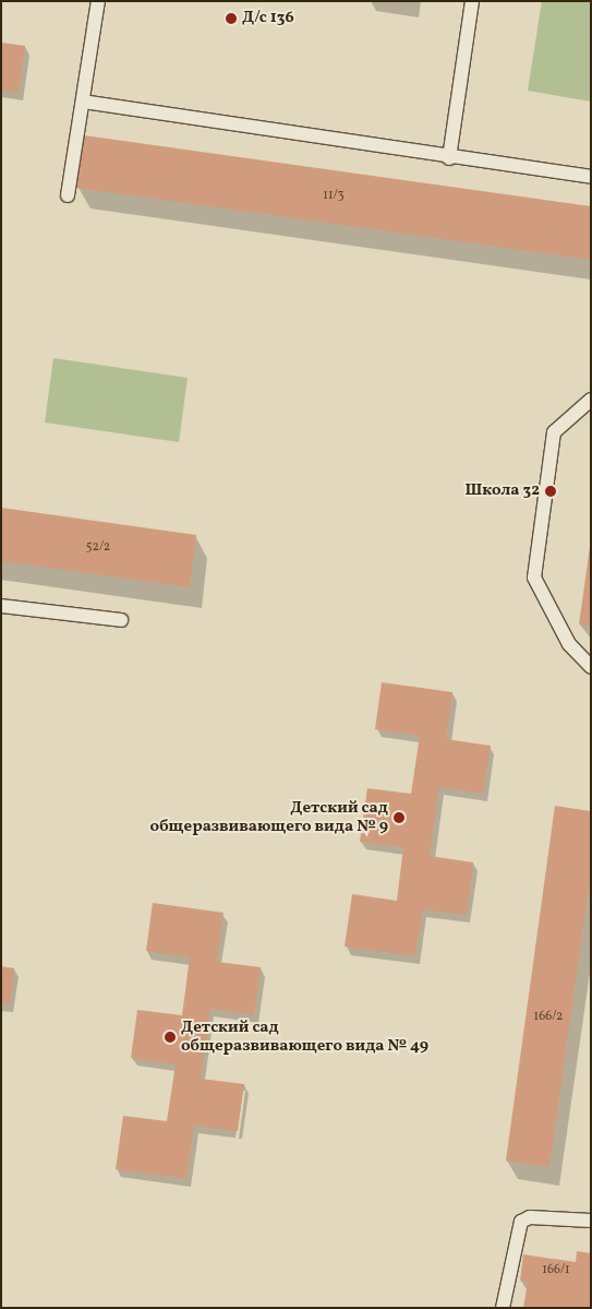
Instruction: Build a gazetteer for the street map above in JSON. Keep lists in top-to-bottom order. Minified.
{"places":["Д/с 136","Школа 32","Детский сад общеразвивающего вида № 9","Детский сад общеразвивающего вида № 49"],"house_numbers":["11/3","52/2","166/2","166/1"]}
